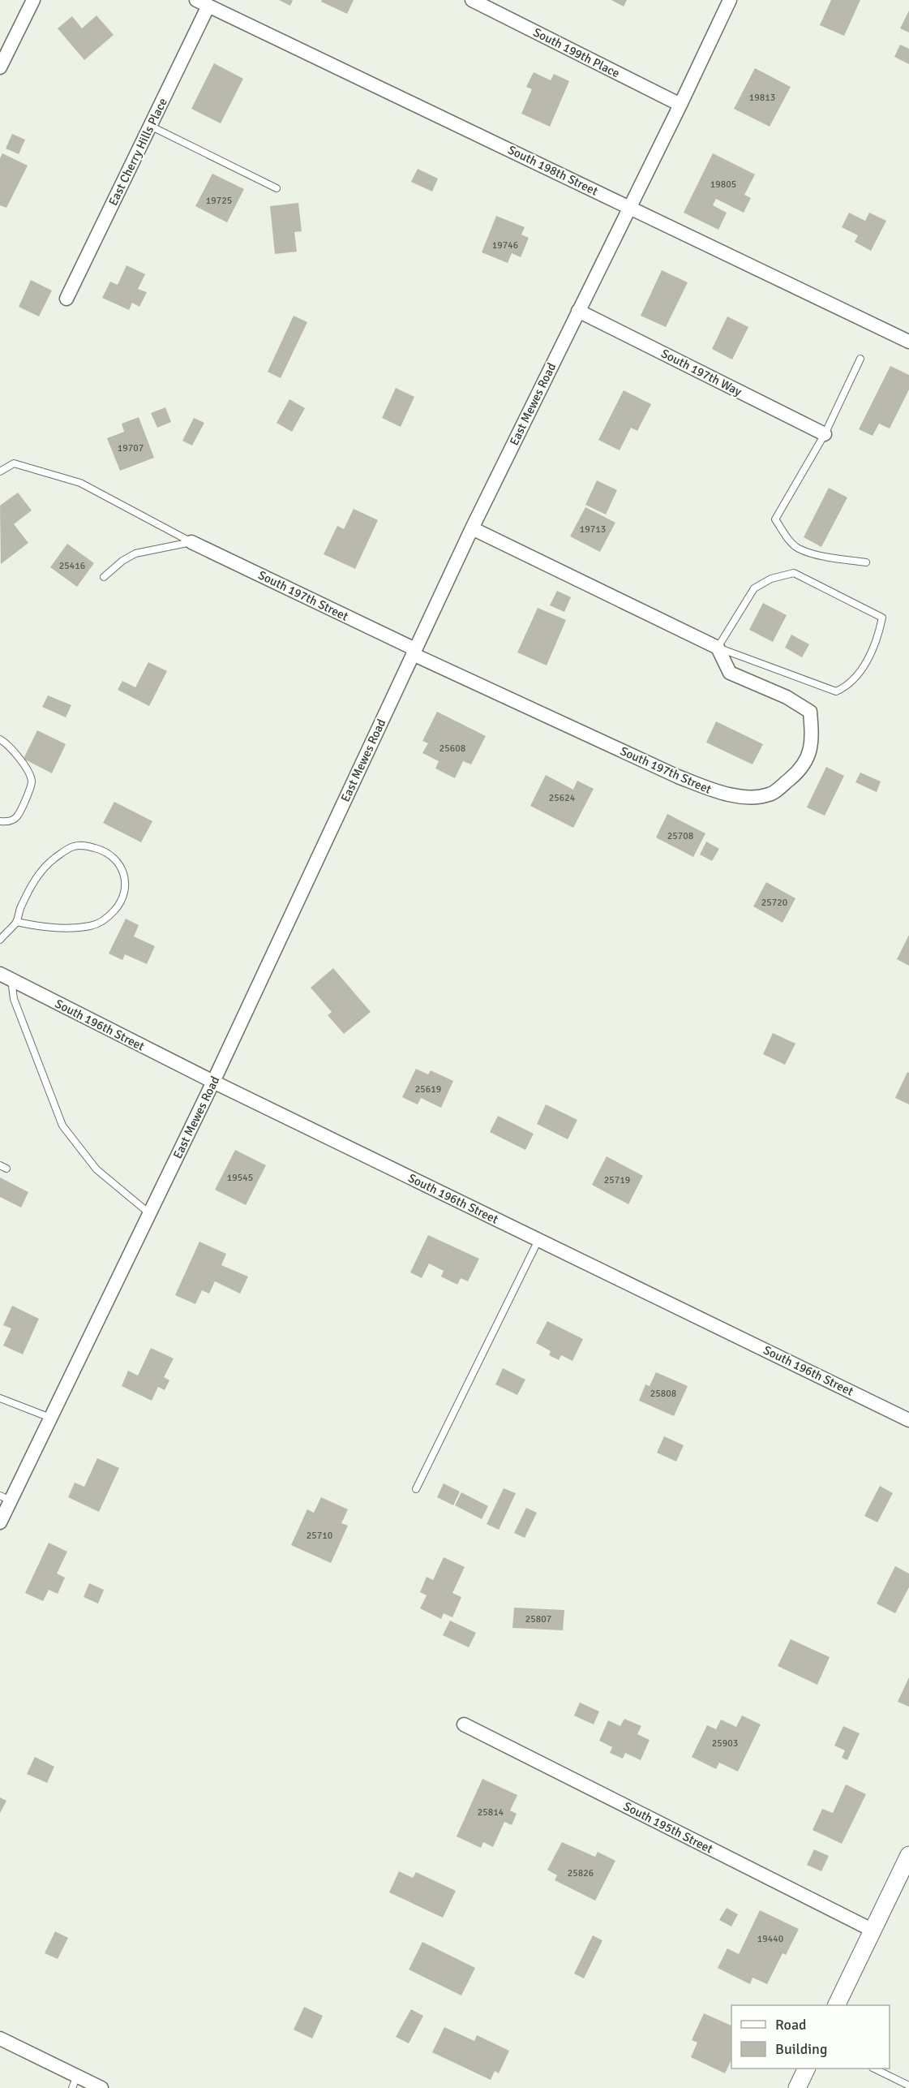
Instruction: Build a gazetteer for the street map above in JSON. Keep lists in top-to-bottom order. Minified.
{"streets":{"street":["South 199th Place","East Cherry Hills Place","South 198th Street","South 197th Way","East Mewes Road","South 197th Street","South 196th Street","South 195th Street"]},"crossings":[["South 199th Place","East Mewes Road"],["East Cherry Hills Place","South 198th Street"],["South 198th Street","East Mewes Road"],["South 197th Way","East Mewes Road"],["East Mewes Road","South 197th Street"],["East Mewes Road","South 196th Street"]],"house_numbers":["19813","19805","19725","19746","19707","19713","25416","25608","25624","25708","25720","25619","19545","25719","25808","25710","25807","25903","25814","25826","19440"],"legend":["Road","Building"]}
